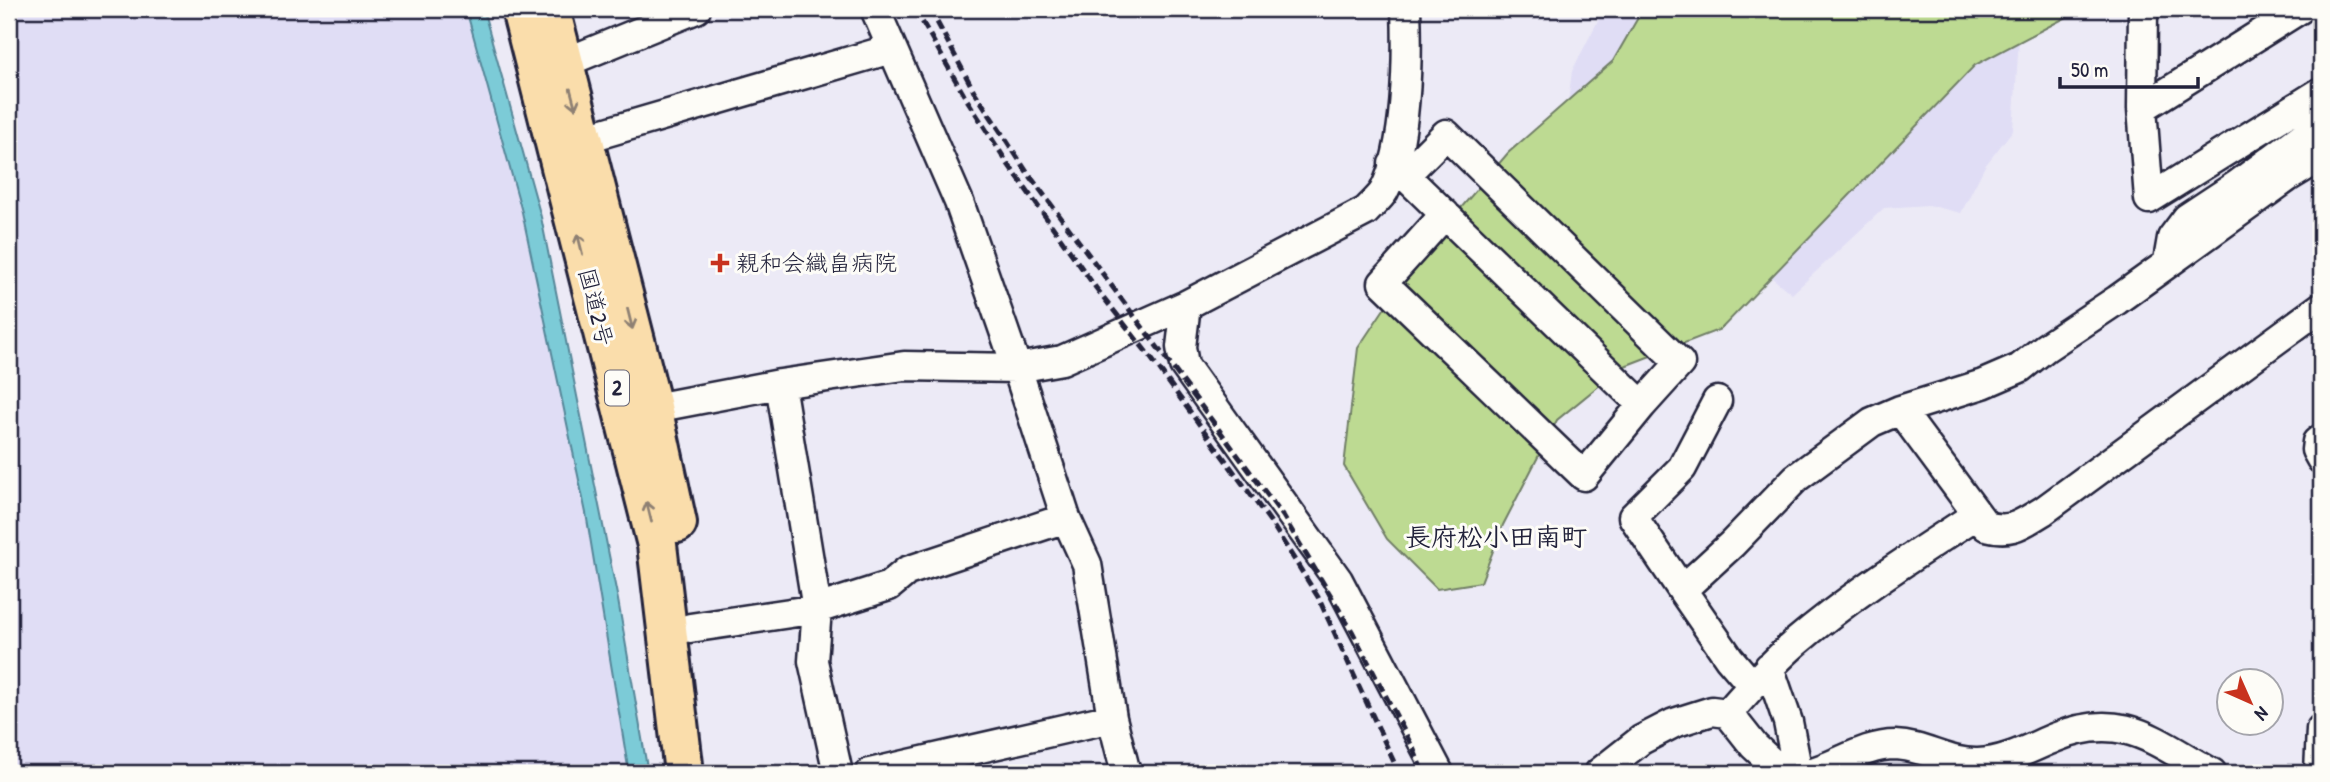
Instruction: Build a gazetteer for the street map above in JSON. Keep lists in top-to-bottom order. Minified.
{"streets":{"highway":["国道2号","2"]},"districts":["長府松小田南町"],"places":{"health":["親和会織畠病院"]},"scale_bar":"50 m","north":"bottom right"}
